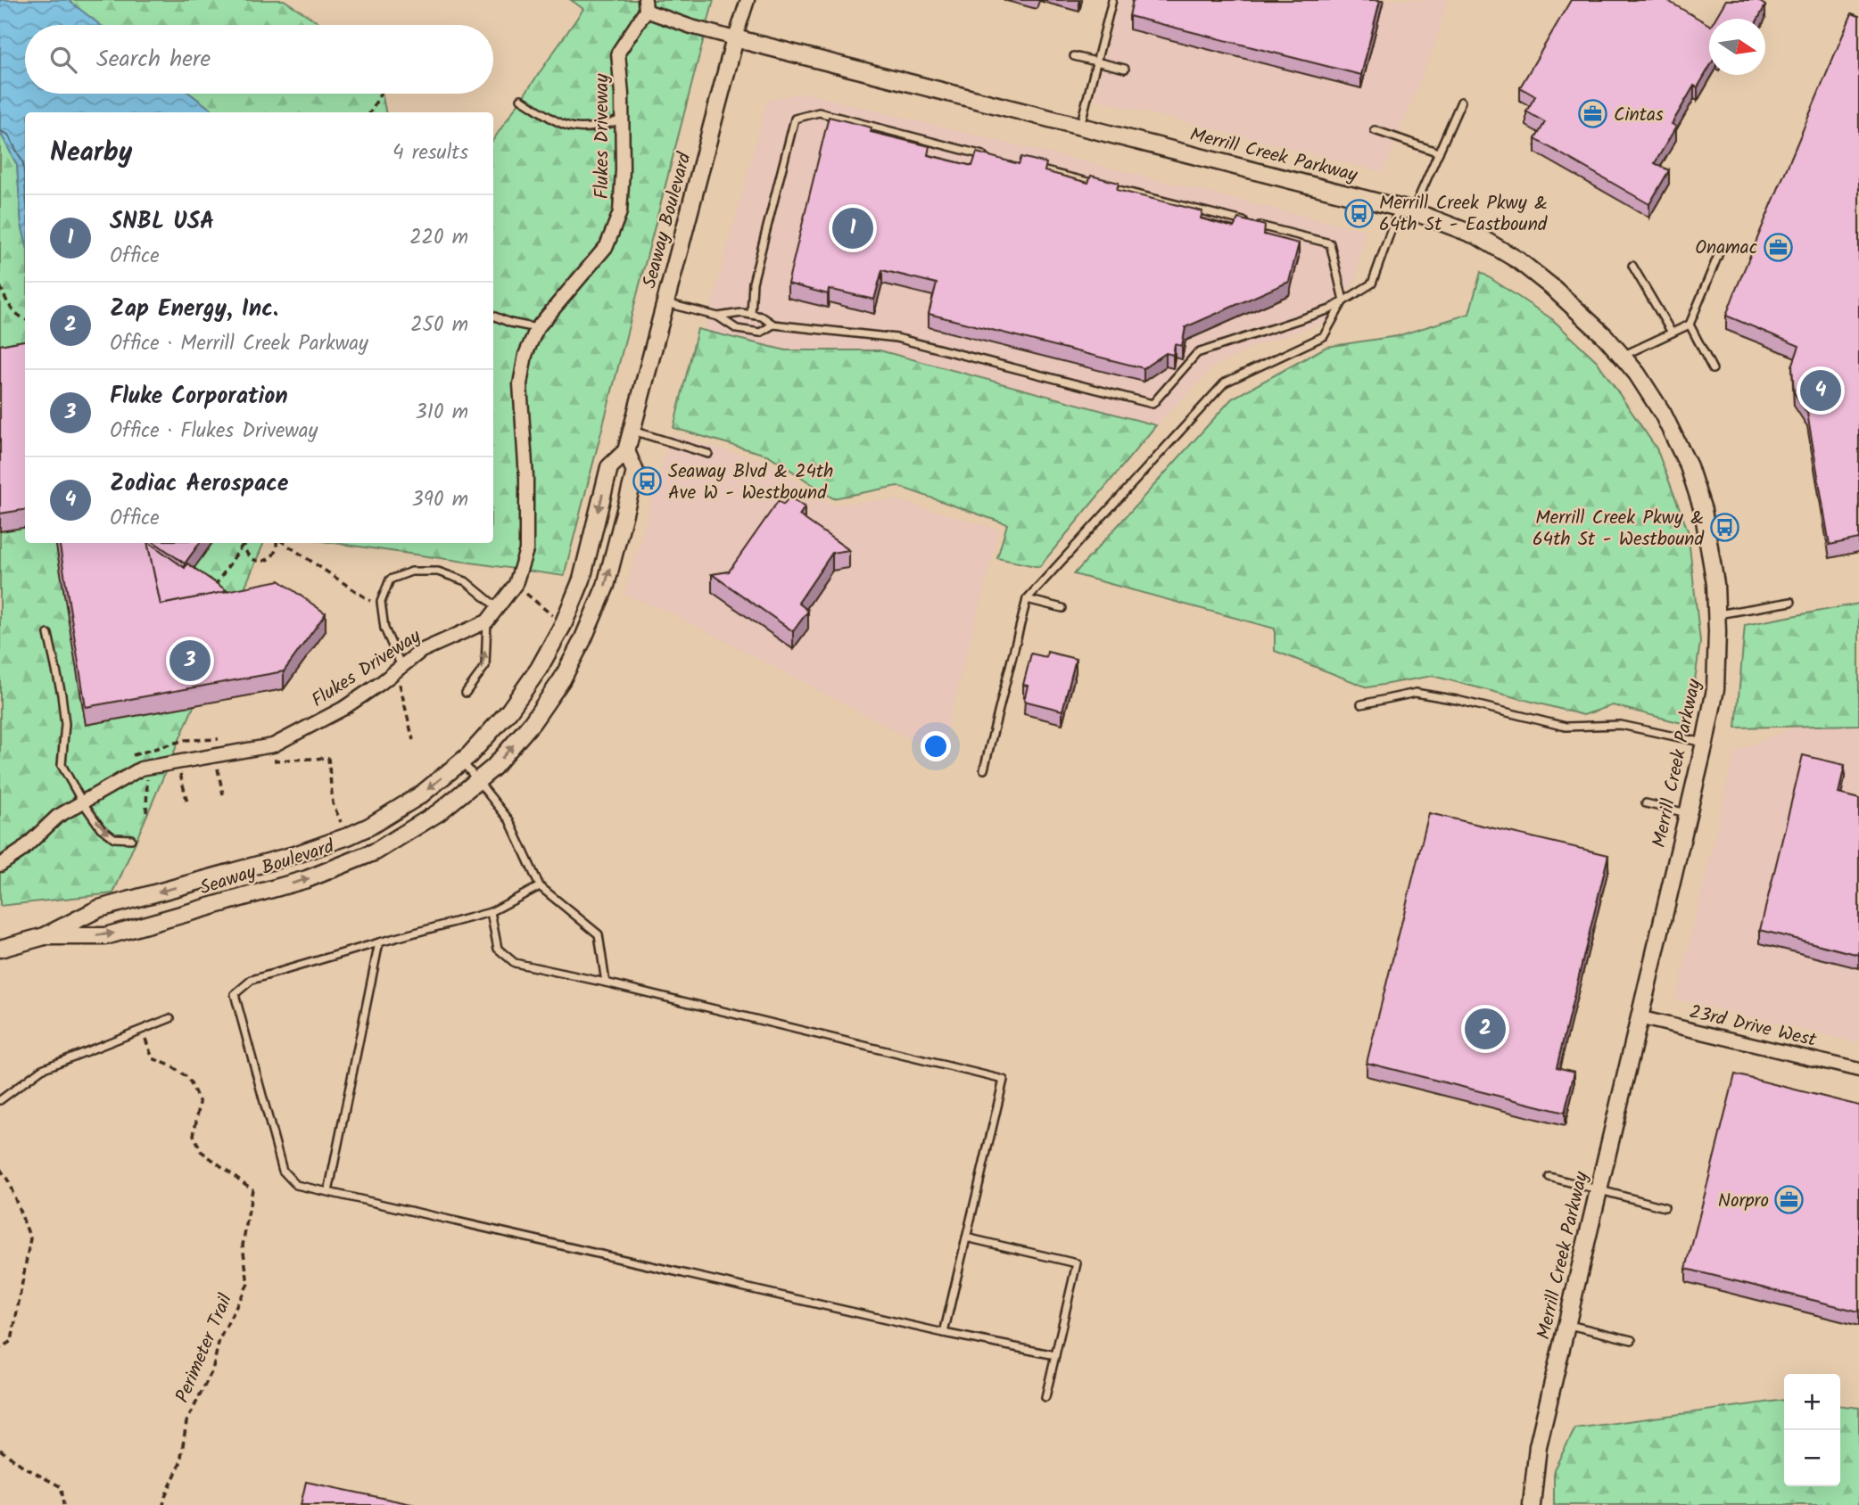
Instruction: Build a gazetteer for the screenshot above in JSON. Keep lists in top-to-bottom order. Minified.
{"streets":{"street":["Flukes Driveway","Merrill Creek Parkway","Seaway Boulevard","23rd Drive West"],"path":["Perimeter Trail"]},"crossings":[["Merrill Creek Parkway","Seaway Boulevard"],["Merrill Creek Parkway","23rd Drive West"]],"places":{"office":["Cintas","Onamac","Norpro"],"bus stop":["Merrill Creek Pkwy & 64th St - Eastbound","Seaway Blvd & 24th Ave W - Westbound","Merrill Creek Pkwy & 64th St - Westbound"]},"north":"right","page":{"search":"Search here","heading":["Nearby","4 results"],"list":[{"mark":"1","name":"SNBL USA","note":"Office","value":"220 m"},{"mark":"2","name":"Zap Energy, Inc.","note":"Office · Merrill Creek Parkway","value":"250 m"},{"mark":"3","name":"Fluke Corporation","note":"Office · Flukes Driveway","value":"310 m"},{"mark":"4","name":"Zodiac Aerospace","note":"Office","value":"390 m"}],"pins":["1","4","3","2"],"map_buttons":["+","−"]}}
